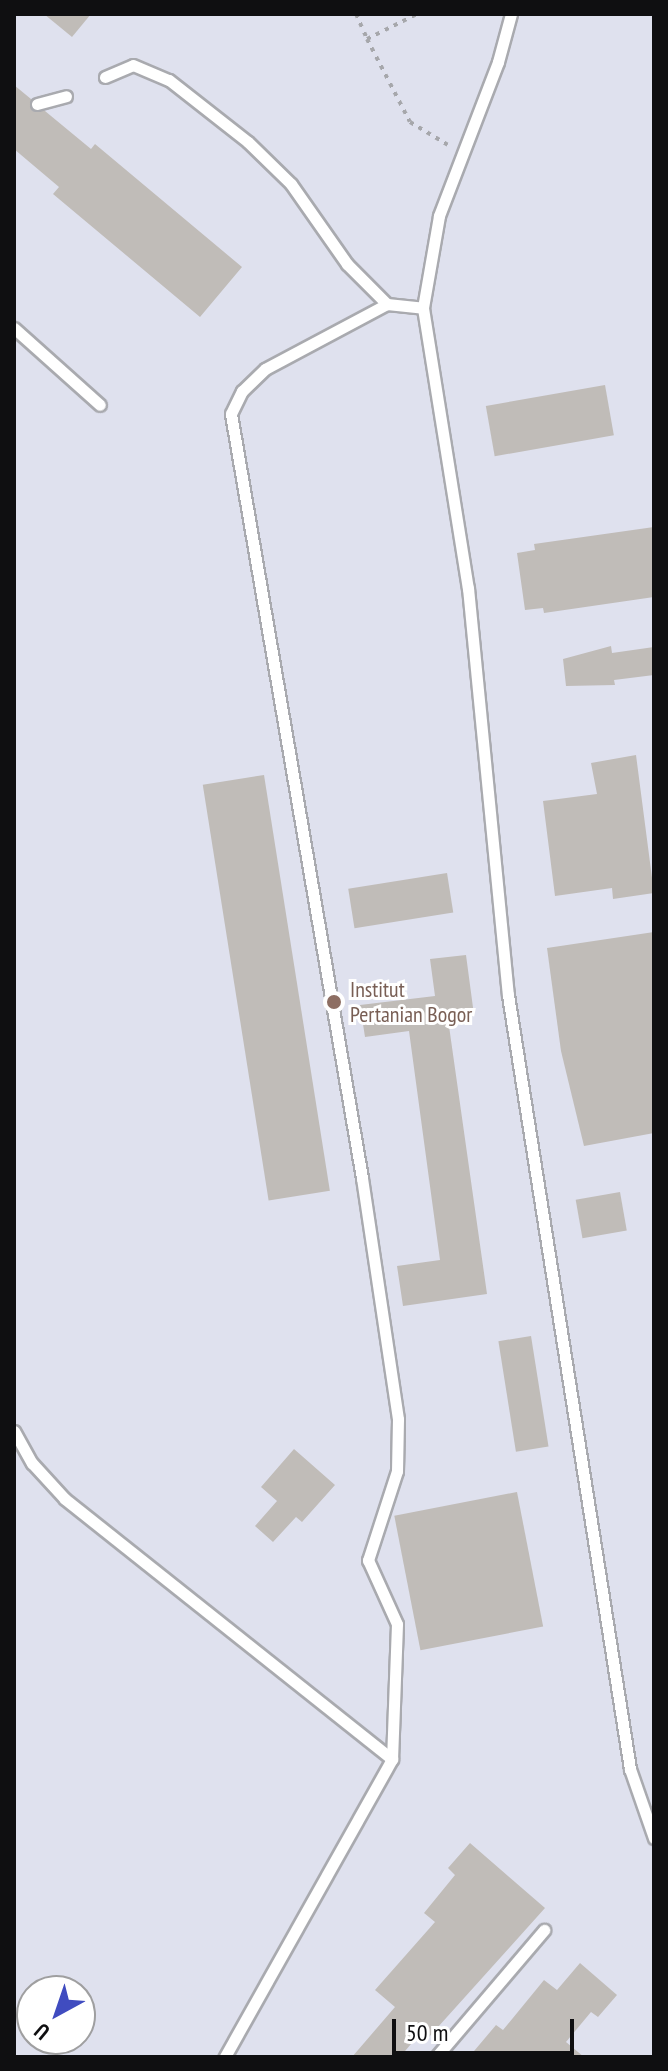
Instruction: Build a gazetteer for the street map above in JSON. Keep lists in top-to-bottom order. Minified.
{"places":["Institut Pertanian Bogor"],"scale_bar":"50 m","north":"bottom left"}
